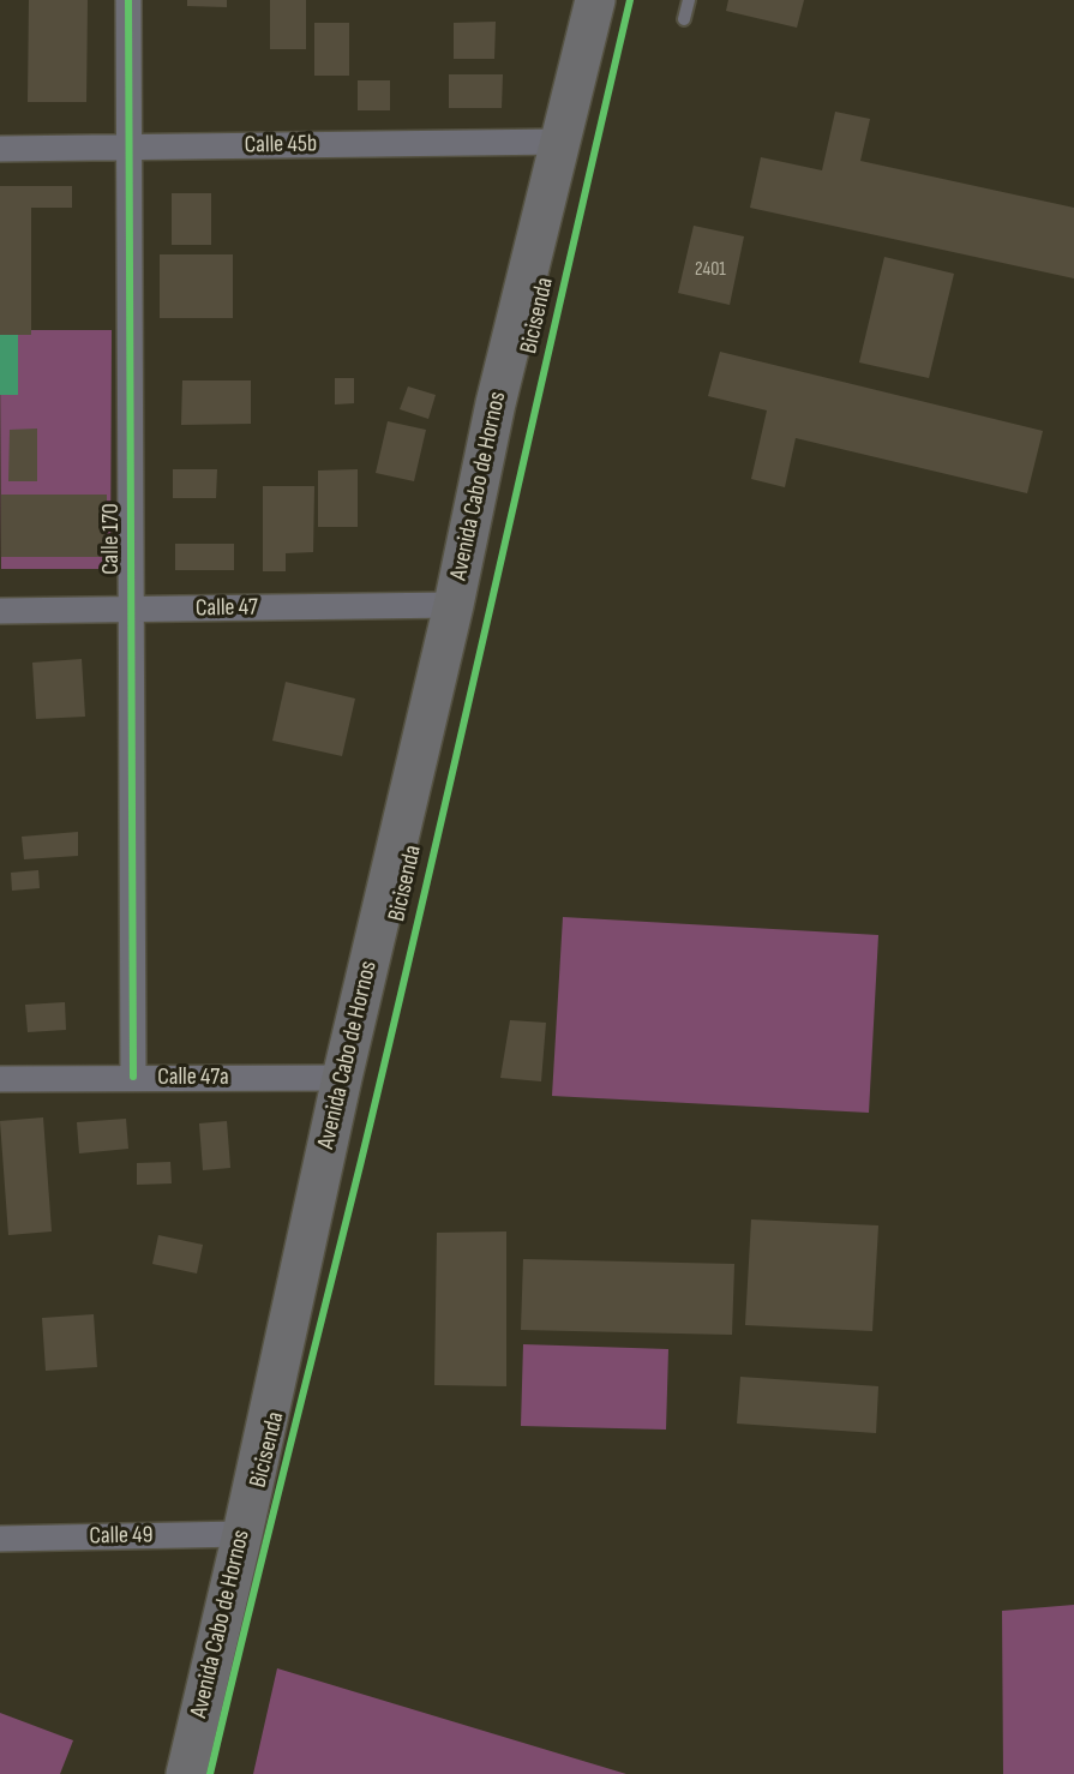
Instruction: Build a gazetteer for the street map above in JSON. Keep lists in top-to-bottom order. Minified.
{"streets":{"main road":["Avenida Cabo de Hornos"],"street":["Calle 45b","Calle 170","Calle 47","Calle 47a","Calle 49"],"cycle path":["Bicisenda"]},"crossings":[["Calle 45b","Avenida Cabo de Hornos"],["Calle 45b","Calle 170"],["Avenida Cabo de Hornos","Calle 47"],["Avenida Cabo de Hornos","Calle 47a"],["Avenida Cabo de Hornos","Calle 49"],["Calle 170","Calle 47"],["Calle 170","Calle 47a"]],"house_numbers":["2401"]}
